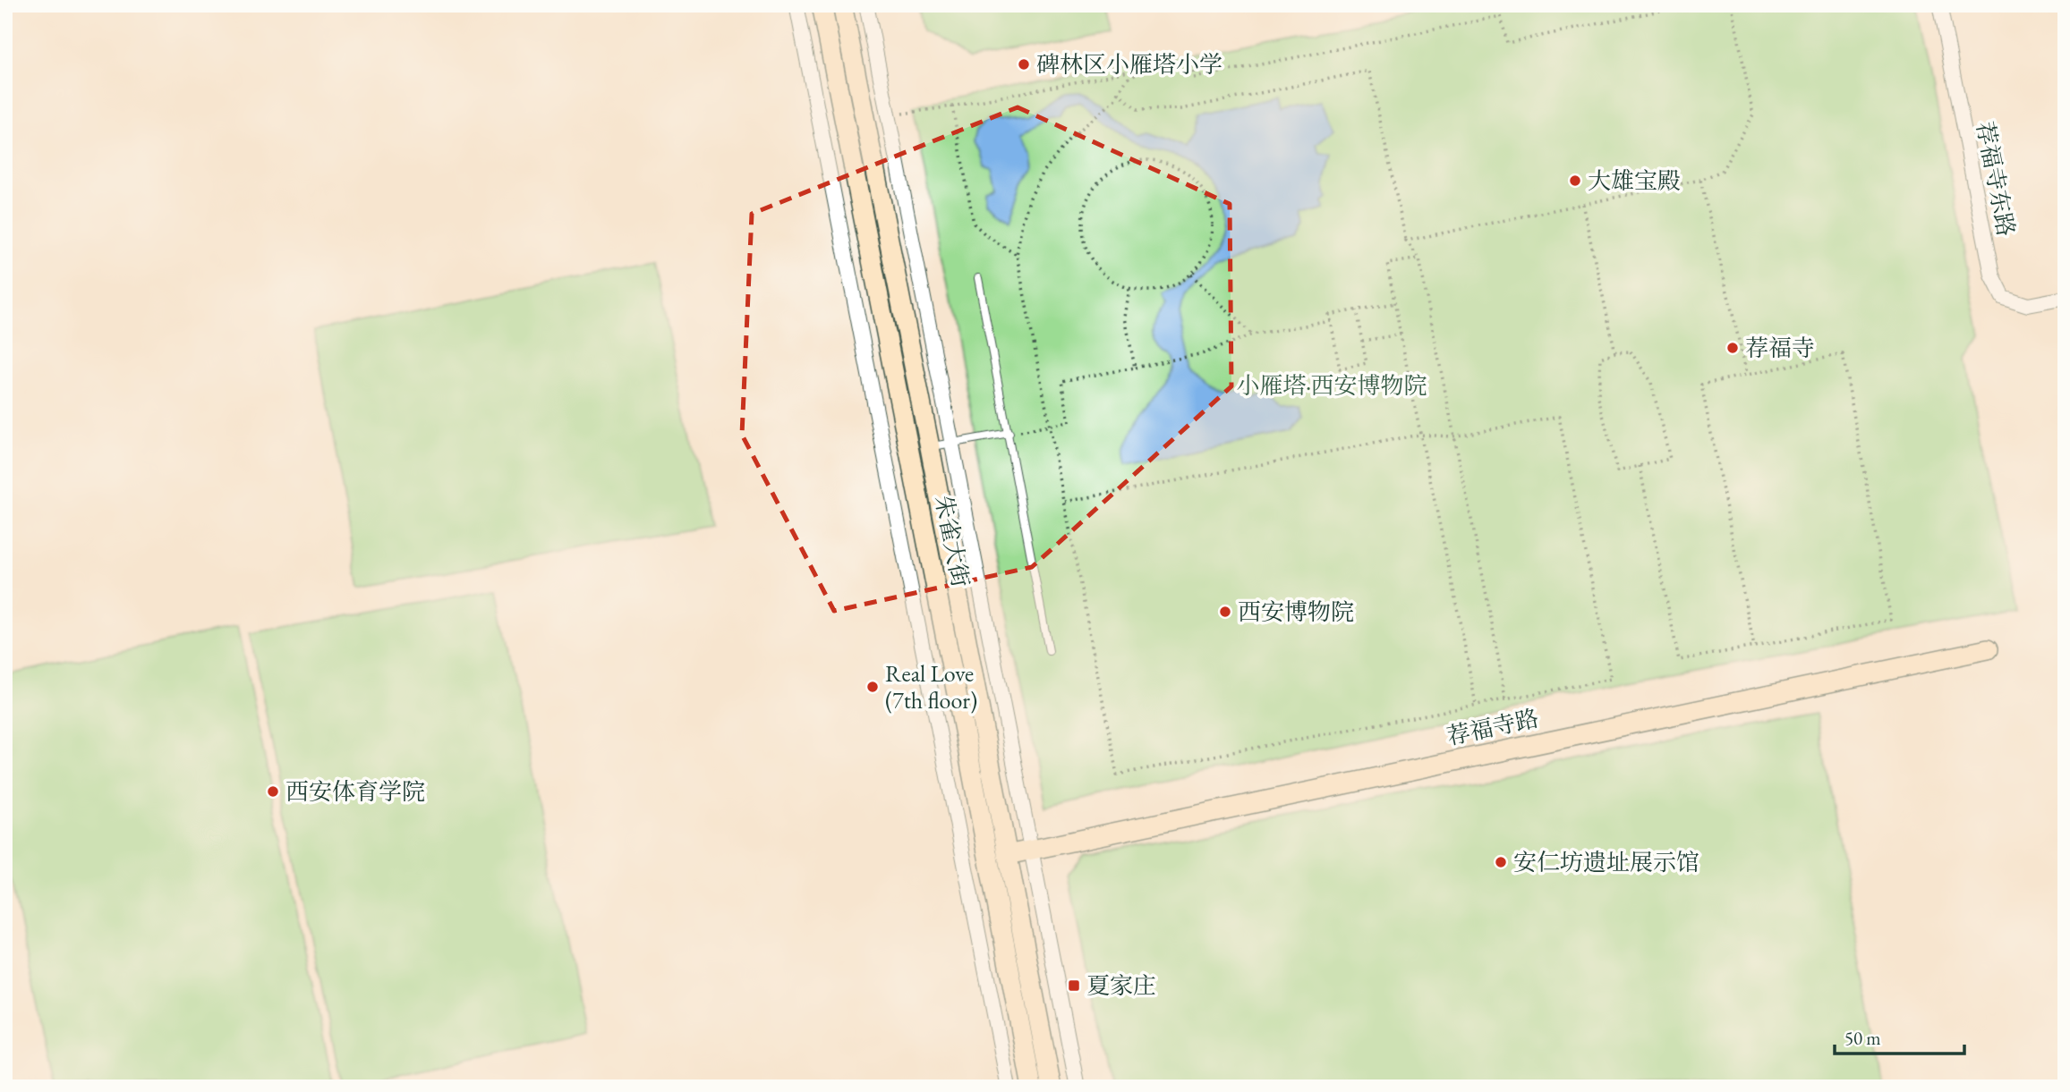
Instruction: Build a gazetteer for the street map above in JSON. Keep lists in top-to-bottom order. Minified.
{"streets":{"main road":["朱雀大街","荐福寺路"],"street":["荐福寺东路"]},"crossings":[["朱雀大街","荐福寺路"]],"parks":["小雁塔·西安博物院"],"places":{"other":["碑林区小雁塔小学","大雄宝殿","荐福寺","西安博物院","Real Love (7th floor)","西安体育学院","安仁坊遗址展示馆"],"transit":["夏家庄"]},"scale_bar":"50 m"}
